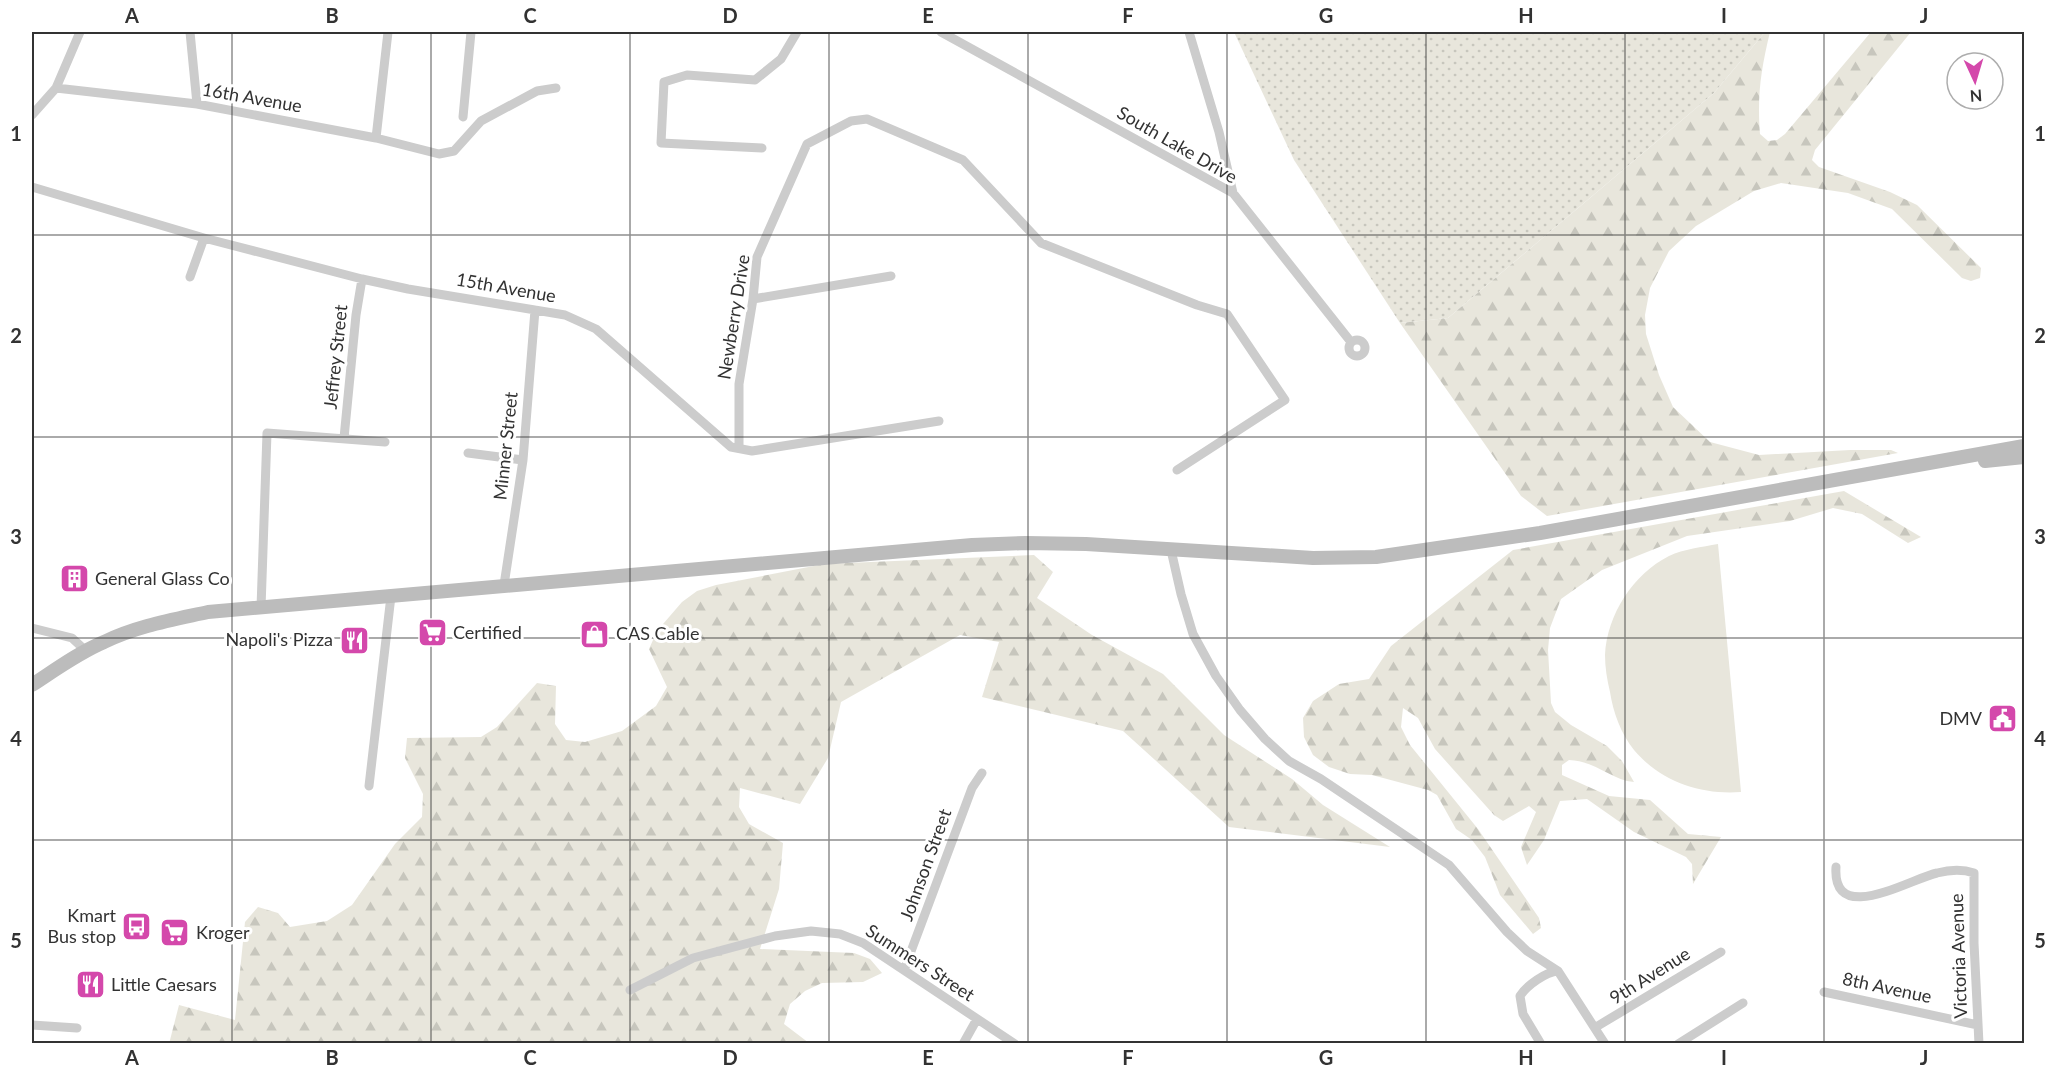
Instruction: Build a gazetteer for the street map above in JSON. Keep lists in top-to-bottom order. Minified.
{"streets":{"street":["16th Avenue","South Lake Drive","15th Avenue","Newberry Drive","Jeffrey Street","Minner Street","Johnson Street","Victoria Avenue","Summers Street","9th Avenue","8th Avenue"]},"crossings":[["15th Avenue","Newberry Drive"],["15th Avenue","Jeffrey Street"],["15th Avenue","Minner Street"],["Johnson Street","Summers Street"],["Victoria Avenue","8th Avenue"]],"places":{"building":["General Glass Co"],"supermarket":["Certified","Kroger"],"shop":["CAS Cable"],"restaurant":["Napoli's Pizza","Little Caesars"],"public building":["DMV"],"bus stop":["Kmart Bus stop"]},"north":"bottom","grid":{"columns":["A","B","C","D","E","F","G","H","I","J"],"rows":["1","2","3","4","5"]}}
